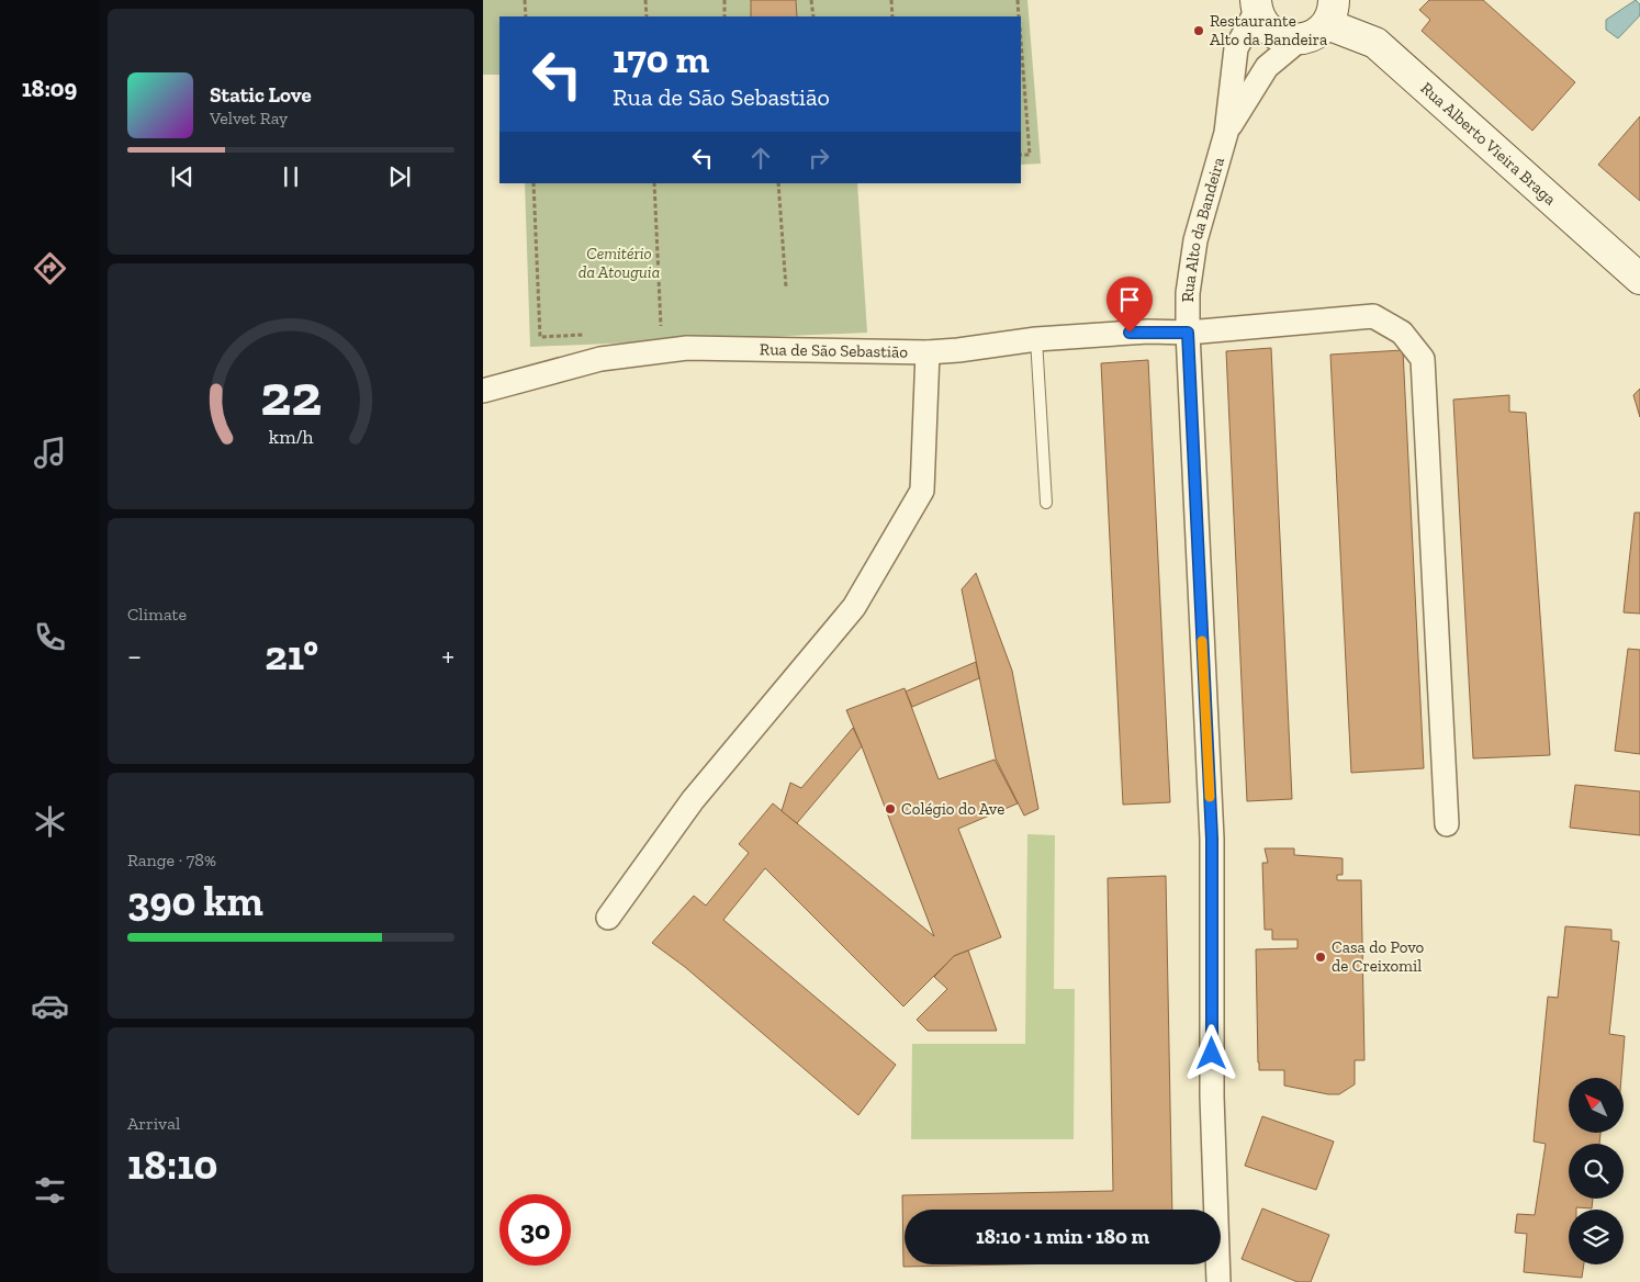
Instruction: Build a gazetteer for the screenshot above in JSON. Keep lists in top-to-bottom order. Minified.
{"streets":{"street":["Rua Alberto Vieira Braga","Rua Alto da Bandeira","Rua de São Sebastião"]},"crossings":[["Rua Alto da Bandeira","Rua de São Sebastião"]],"parks":["Cemitério da Atouguia"],"places":["Restaurante Alto da Bandeira","Colégio do Ave","Casa do Povo de Creixomil"],"north":"top left","page":{"tabs":"18:09","turn":["170 m","Rua de São Sebastião"],"song":["Static Love","Velvet Ray"],"tile":["Climate",["Range · 78%","390 km"],["Arrival","18:10"]],"heat":["−","21°","+"],"limit":"30","trip":"18:10 · 1 min · 180 m","gauge":["22","km/h"]}}
